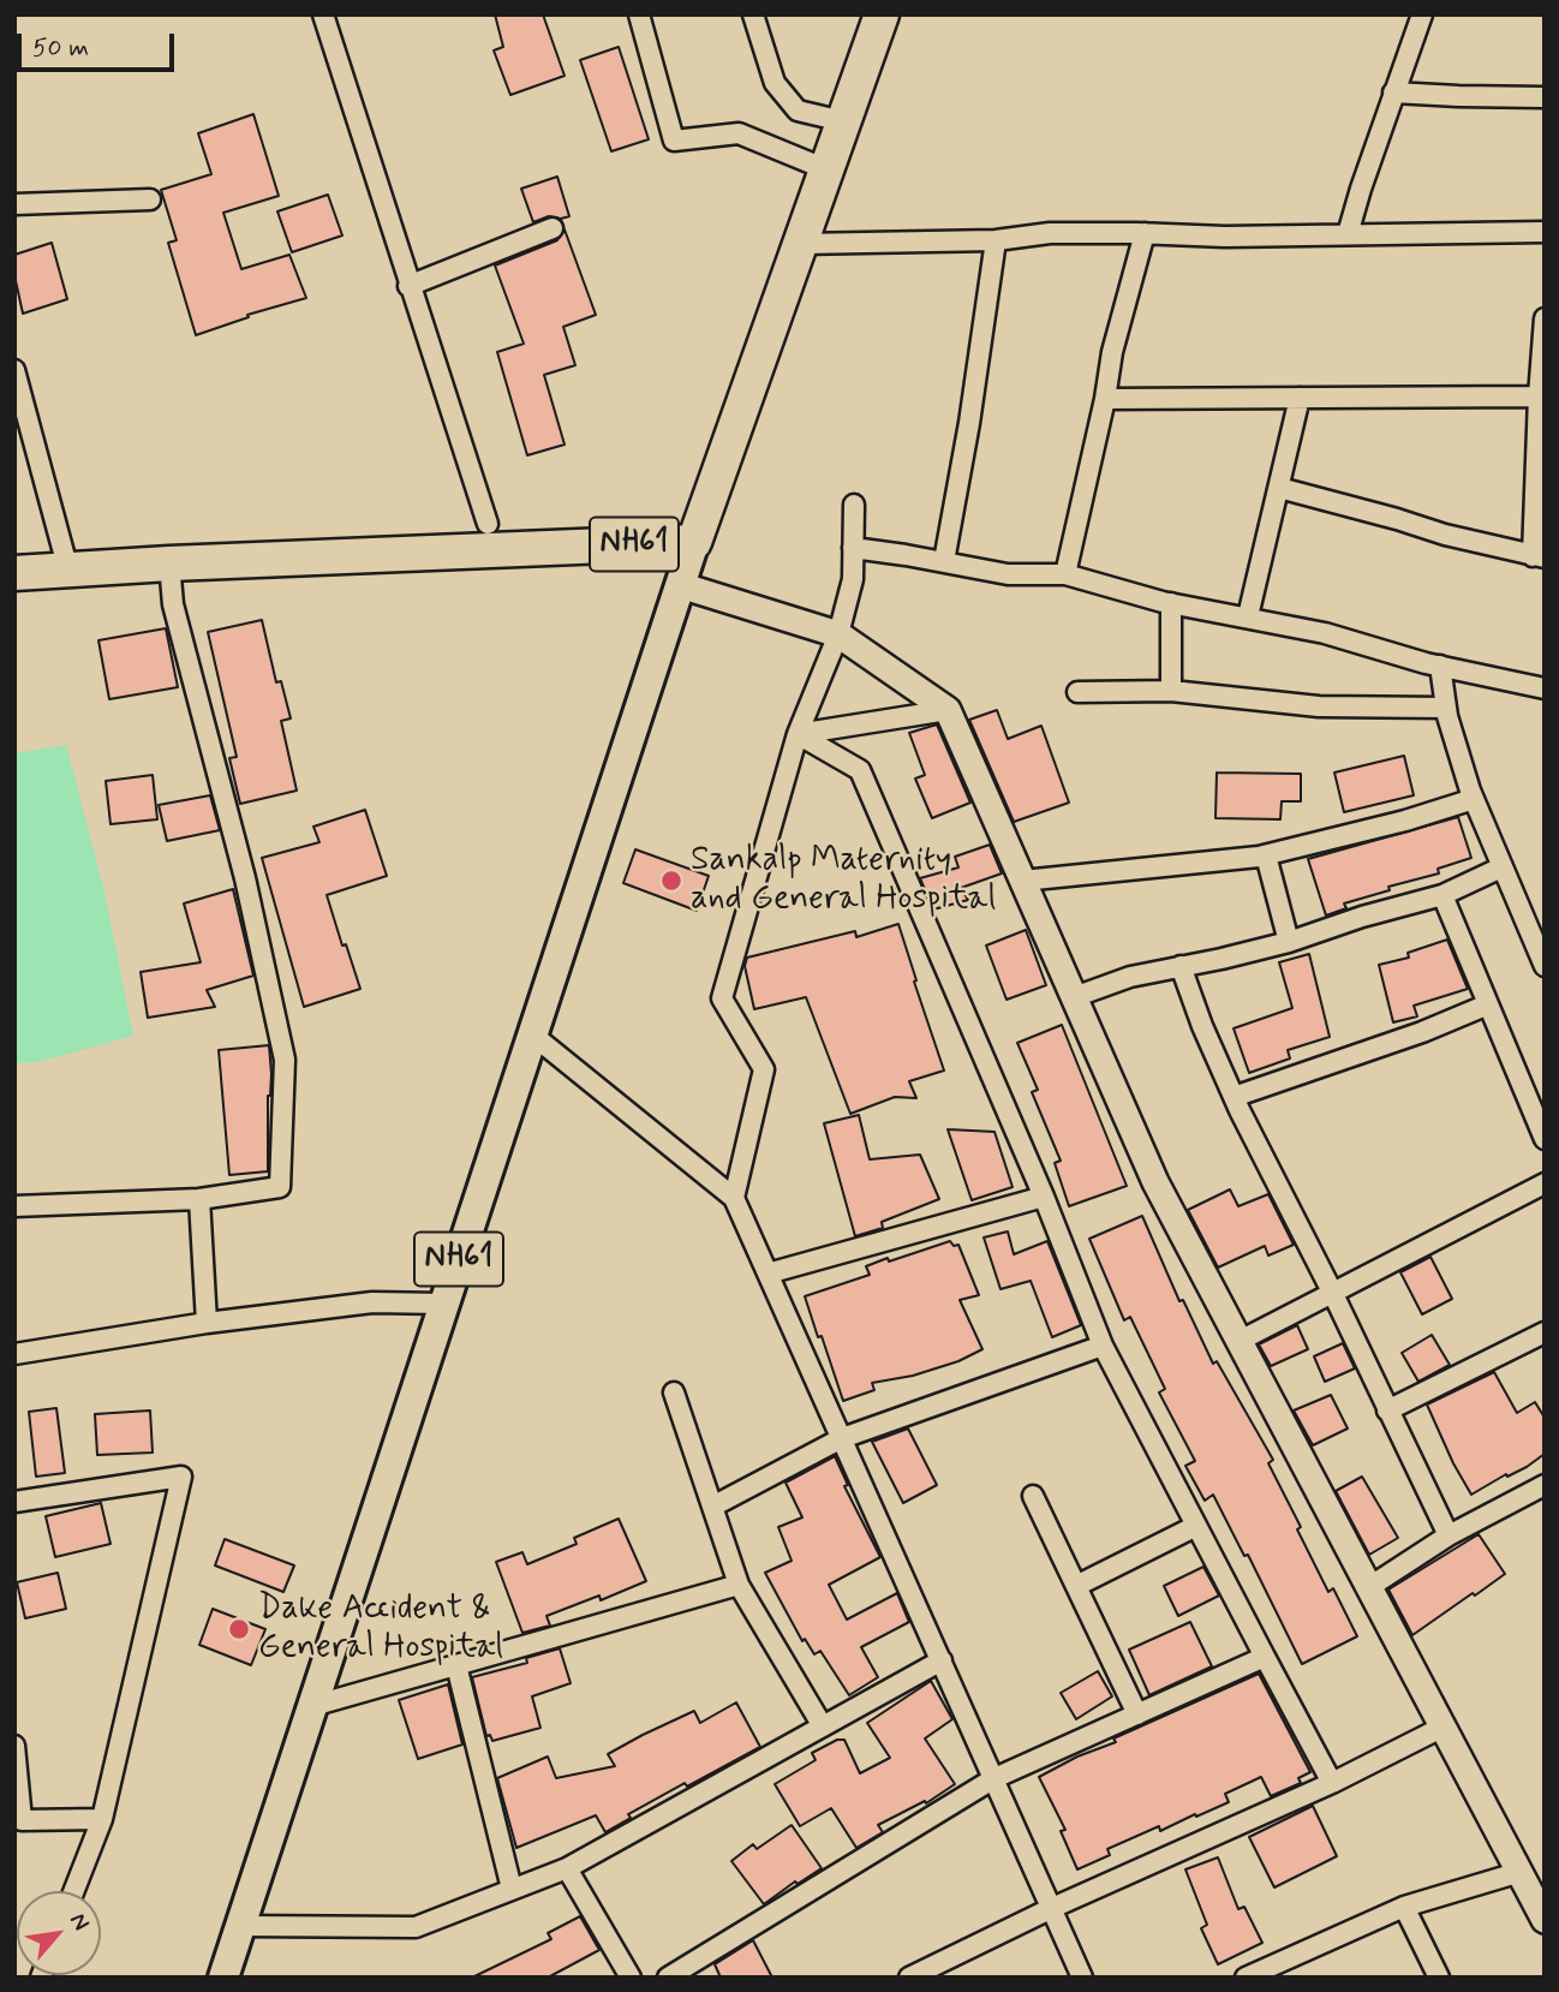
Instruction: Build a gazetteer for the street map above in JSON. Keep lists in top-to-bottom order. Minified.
{"streets":{"highway":["NH61"]},"places":["Sankalp Maternity and General Hospital","Dake Accident & General Hospital"],"scale_bar":"50 m","north":"top right"}
